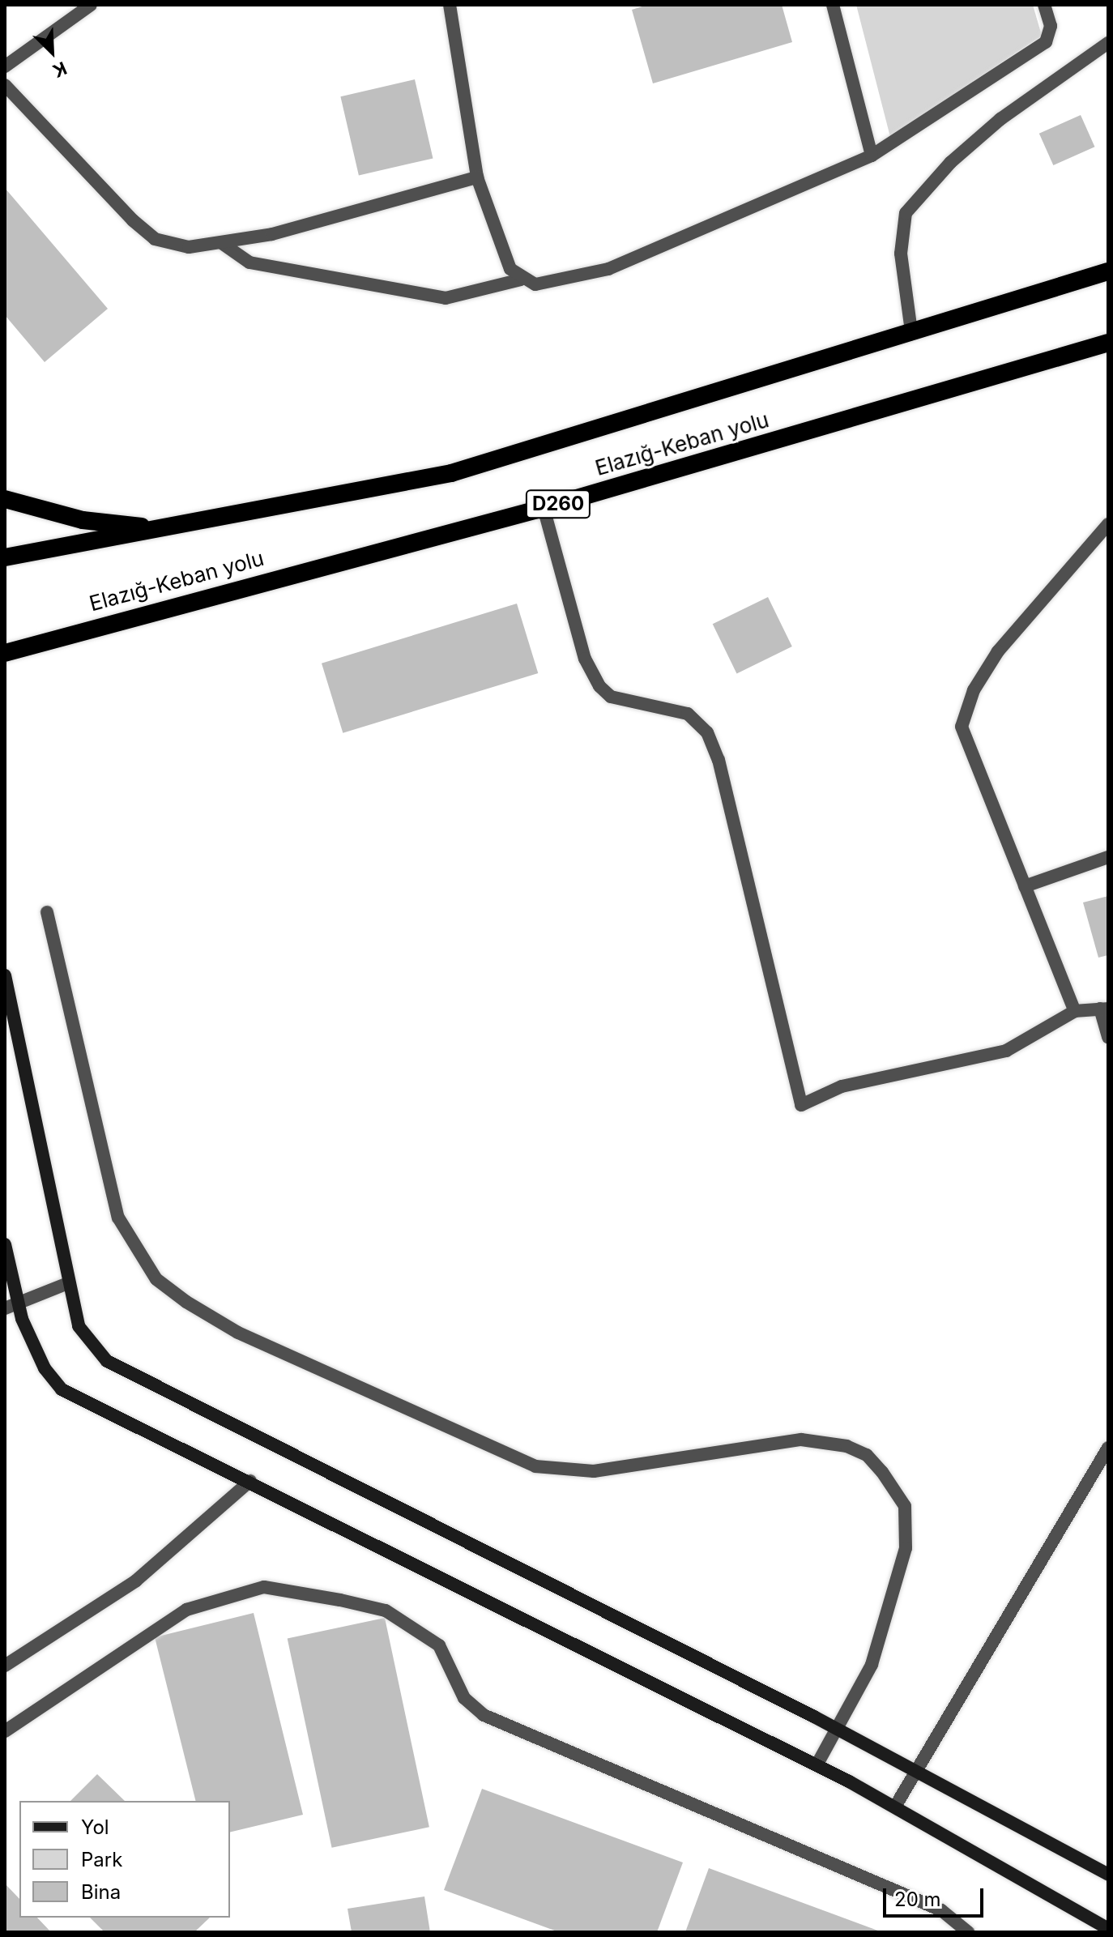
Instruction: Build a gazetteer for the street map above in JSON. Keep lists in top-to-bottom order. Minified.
{"streets":{"highway":["Elazığ-Keban yolu","D260"]},"legend":["Yol","Park","Bina"],"scale_bar":"20 m","north":"bottom right"}
